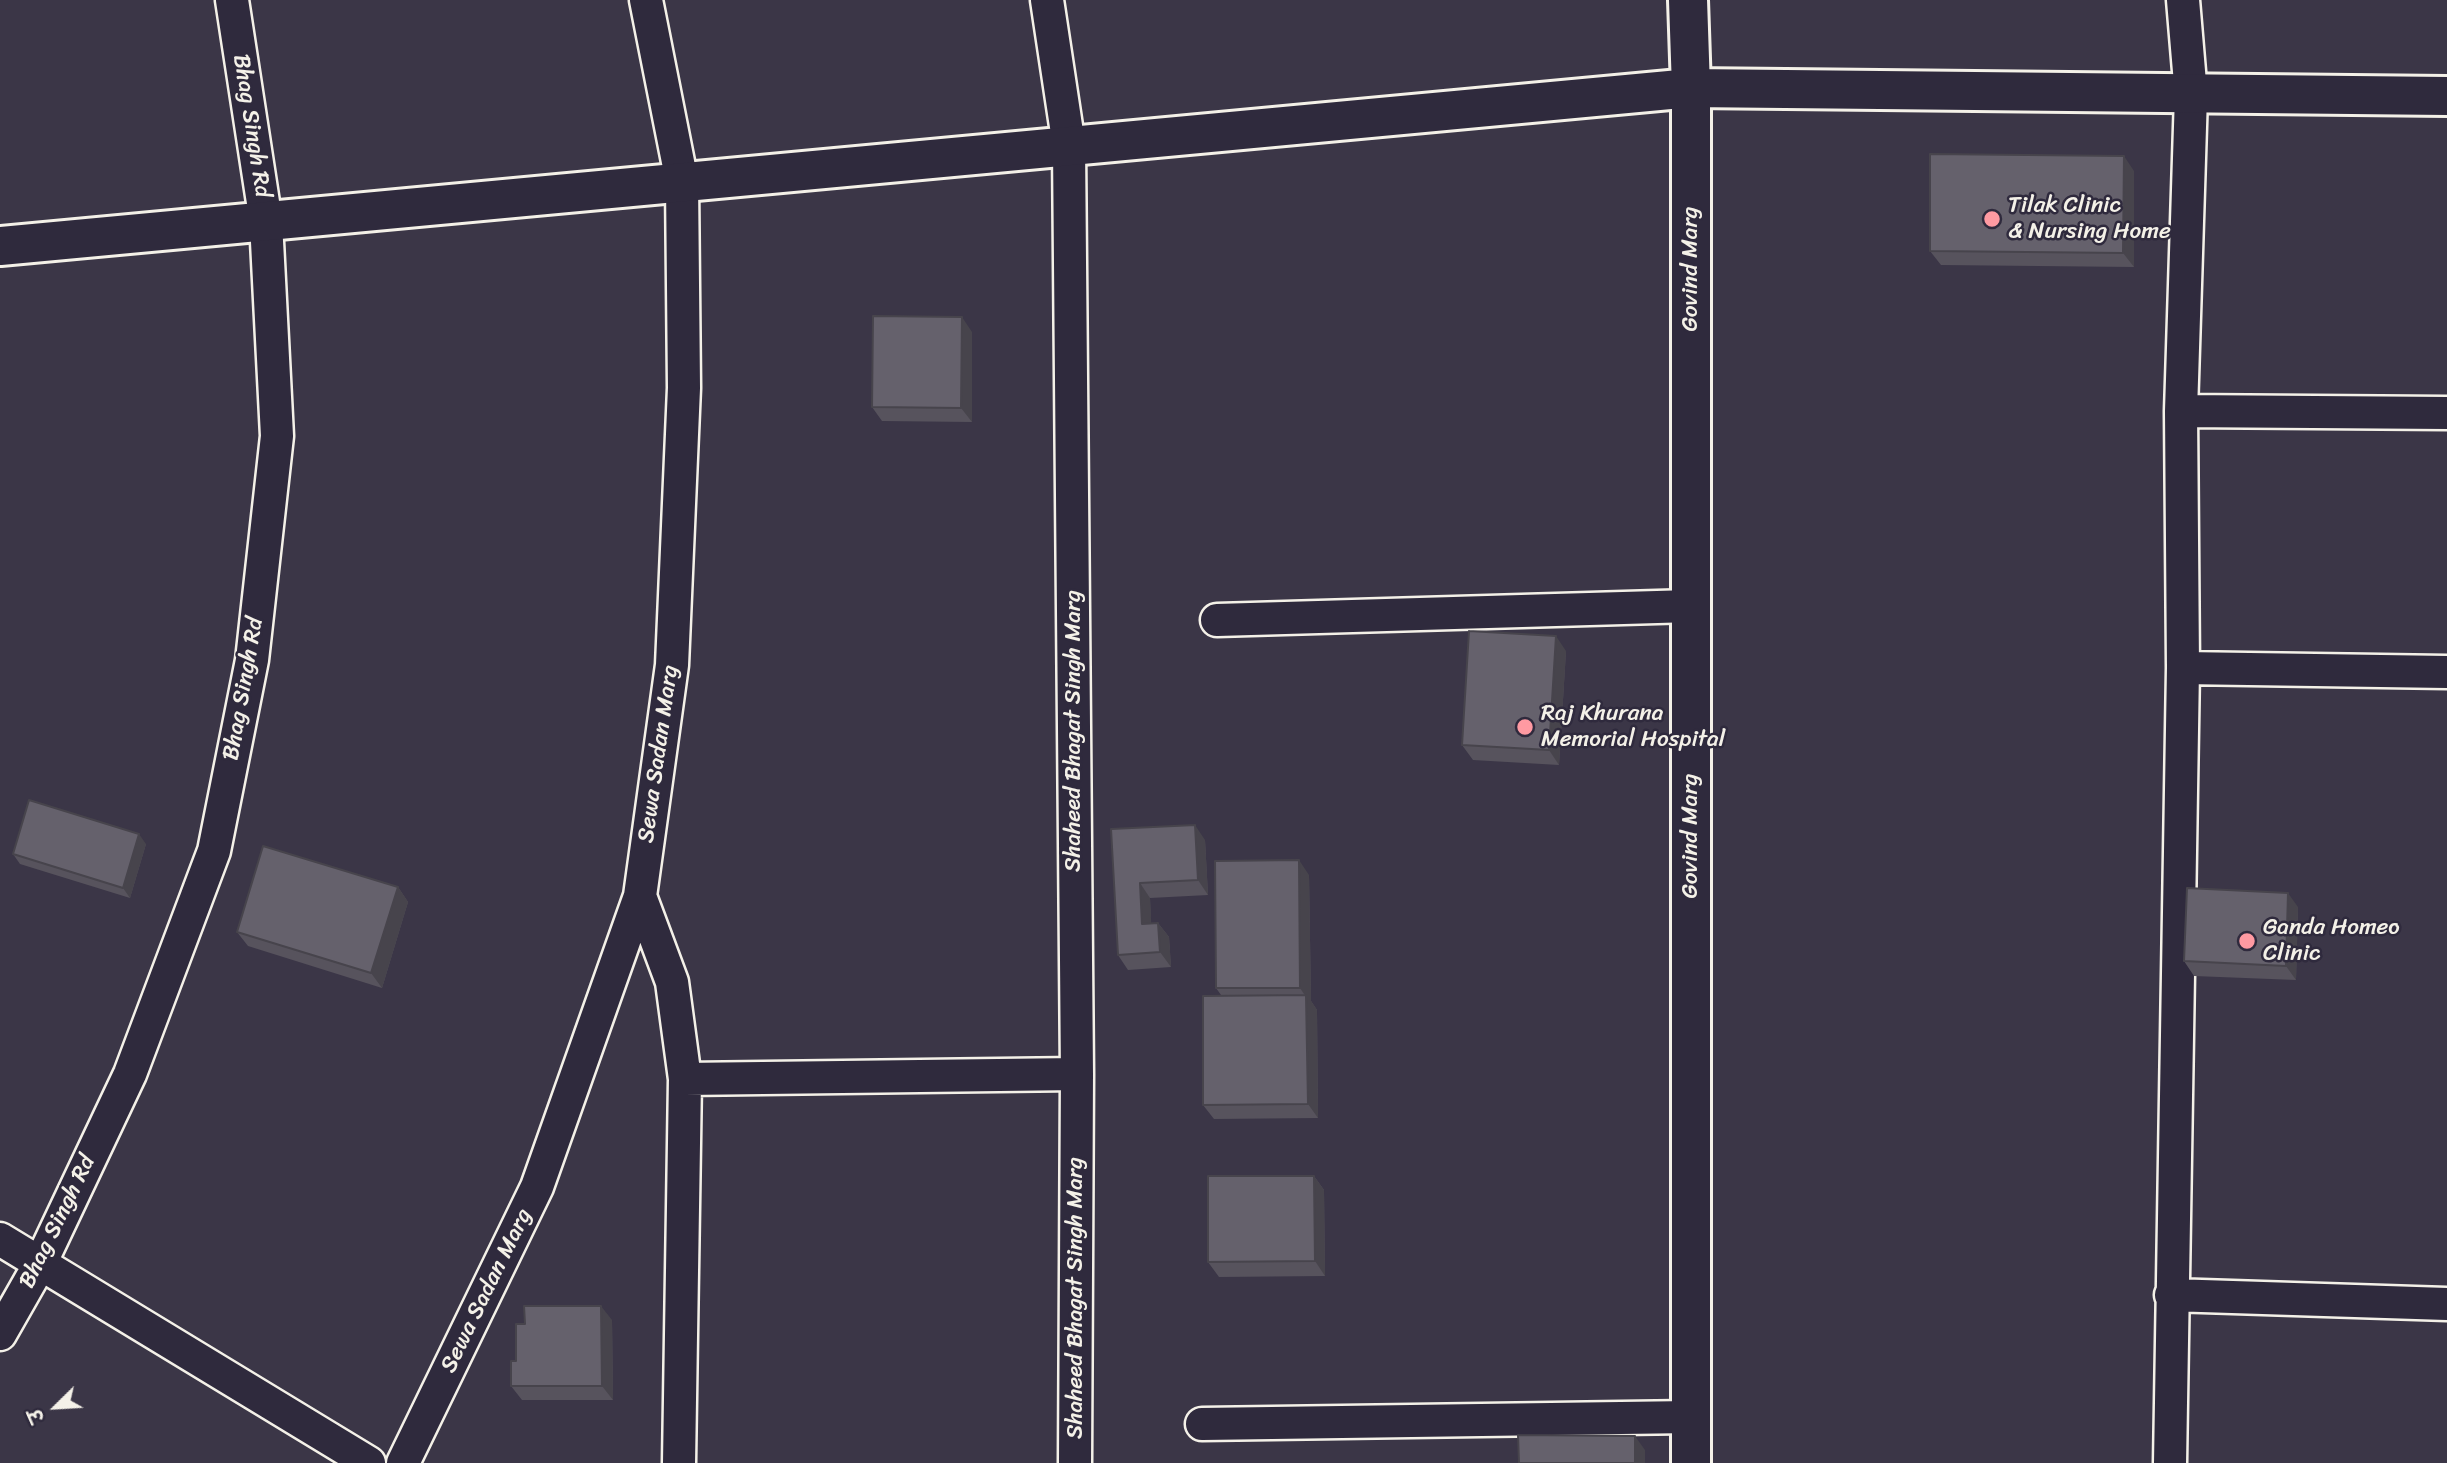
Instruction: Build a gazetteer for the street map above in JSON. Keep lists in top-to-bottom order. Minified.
{"streets":{"street":["Bhag Singh Rd","Govind Marg","Shaheed Bhagat Singh Marg","Sewa Sadan Marg"]},"places":["Tilak Clinic & Nursing Home","Raj Khurana Memorial Hospital","Ganda Homeo Clinic"],"north":"bottom left"}
